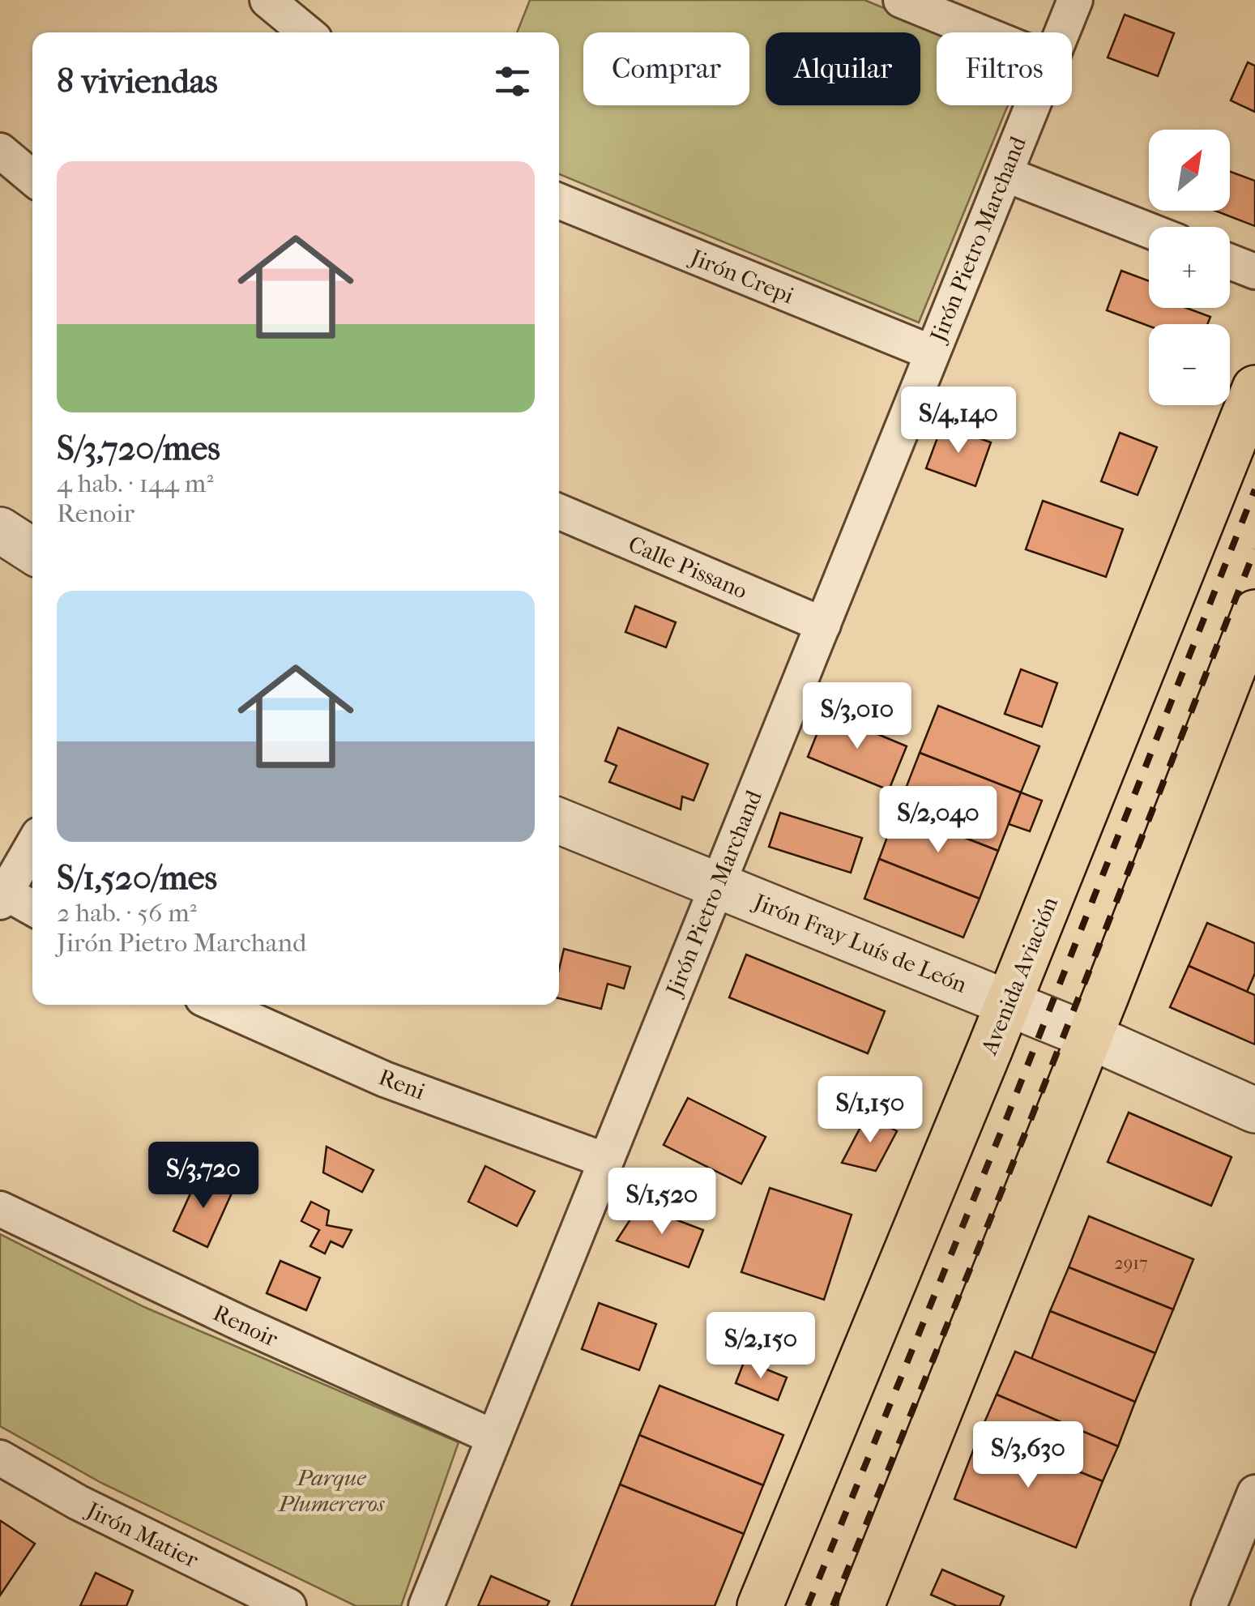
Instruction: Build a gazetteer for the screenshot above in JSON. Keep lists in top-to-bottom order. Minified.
{"streets":{"main road":["Avenida Aviación"],"street":["Jirón Pietro Marchand","Jirón Crepi","Calle Pissano","Jirón Fray Luís de León","Reni","Renoir","Jirón Matier"]},"crossings":[["Jirón Pietro Marchand","Jirón Crepi"],["Jirón Pietro Marchand","Calle Pissano"],["Jirón Pietro Marchand","Jirón Fray Luís de León"],["Jirón Pietro Marchand","Reni"],["Jirón Pietro Marchand","Renoir"],["Jirón Fray Luís de León","Avenida Aviación"]],"parks":["Parque Plumereros"],"house_numbers":["2917"],"north":"top right","page":{"chip":["Comprar","Alquilar","Filtros"],"heading":"8 viviendas","map_buttons":["+","−"],"list":[{"name":"S/3,720/mes","note":"4 hab. · 144 m² · Renoir"},{"name":"S/1,520/mes","note":"2 hab. · 56 m² · Jirón Pietro Marchand"}],"price":["S/4,140","S/3,010","S/2,040","S/1,150","S/3,720","S/1,520","S/2,150","S/3,630"]}}
